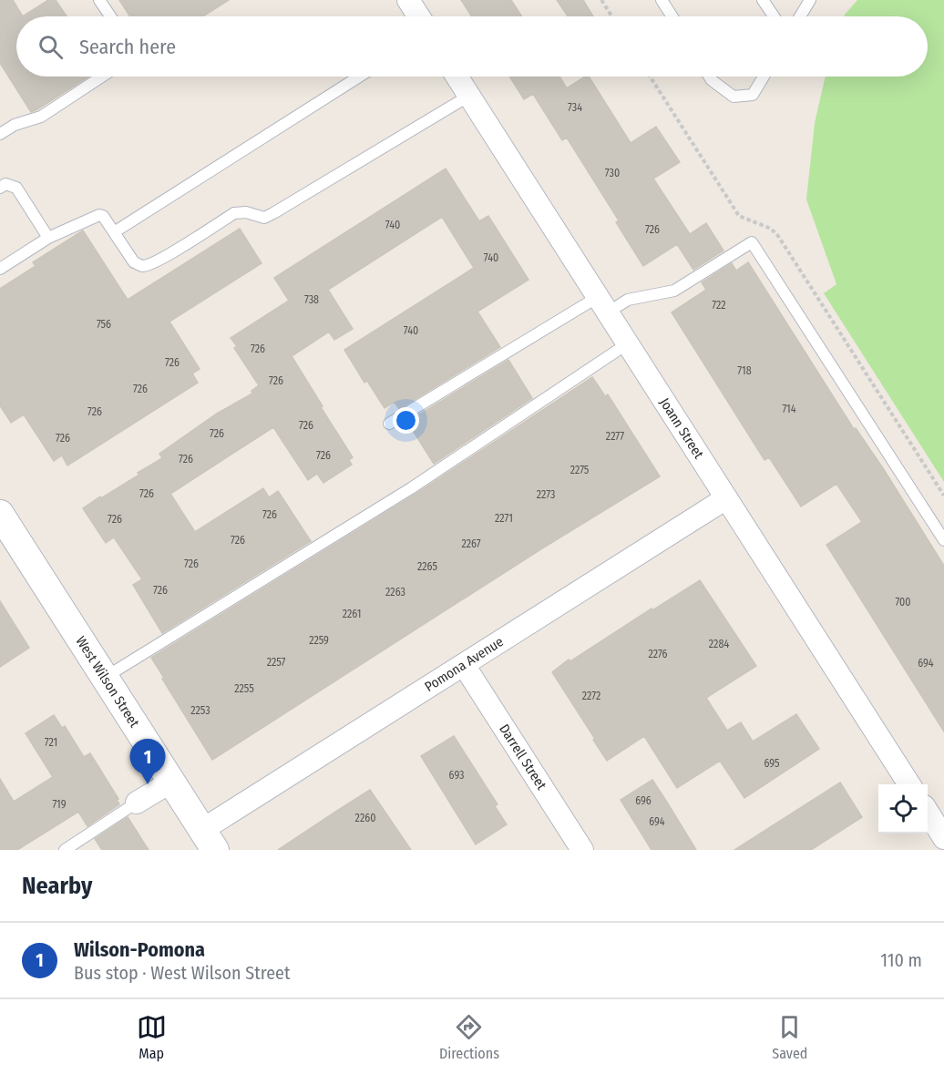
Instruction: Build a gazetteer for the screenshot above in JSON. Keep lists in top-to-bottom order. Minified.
{"streets":{"street":["Joann Street","Pomona Avenue","West Wilson Street","Darrell Street"]},"crossings":[["Joann Street","Pomona Avenue"],["Pomona Avenue","West Wilson Street"],["Pomona Avenue","Darrell Street"]],"house_numbers":["734","730","740","726","740","738","722","756","740","726","726","718","726","726","714","726","726","726","2277","726","726","726","2275","726","2273","726","2271","726","726","2267","726","2265","726","2263","700","2261","2259","2284","2276","2257","694","2255","2272","2253","721","695","693","696","719","2260","694"],"page":{"search":"Search here","pins":"1","heading":"Nearby","list":[{"mark":"1","name":"Wilson-Pomona","note":"Bus stop · West Wilson Street","value":"110 m"}],"nav":["Map","Directions","Saved"]}}
